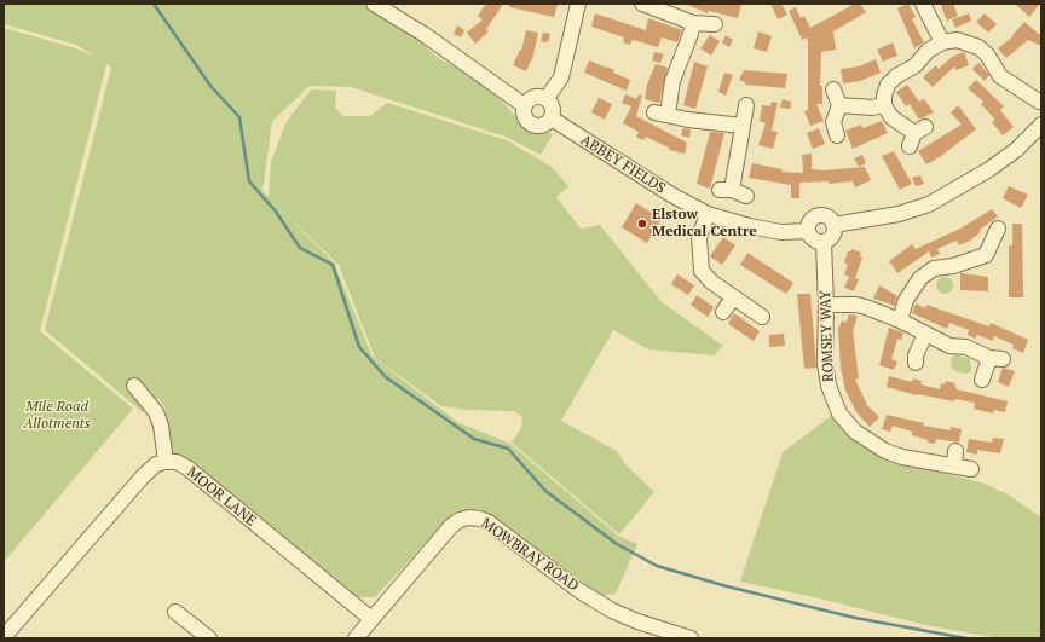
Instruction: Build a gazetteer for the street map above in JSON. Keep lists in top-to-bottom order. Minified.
{"streets":{"street":["ABBEY FIELDS","ROMSEY WAY","MOOR LANE","MOWBRAY ROAD"]},"crossings":[["ABBEY FIELDS","ROMSEY WAY"],["MOOR LANE","MOWBRAY ROAD"]],"parks":["Mile Road Allotments"],"places":["Elstow Medical Centre"]}
